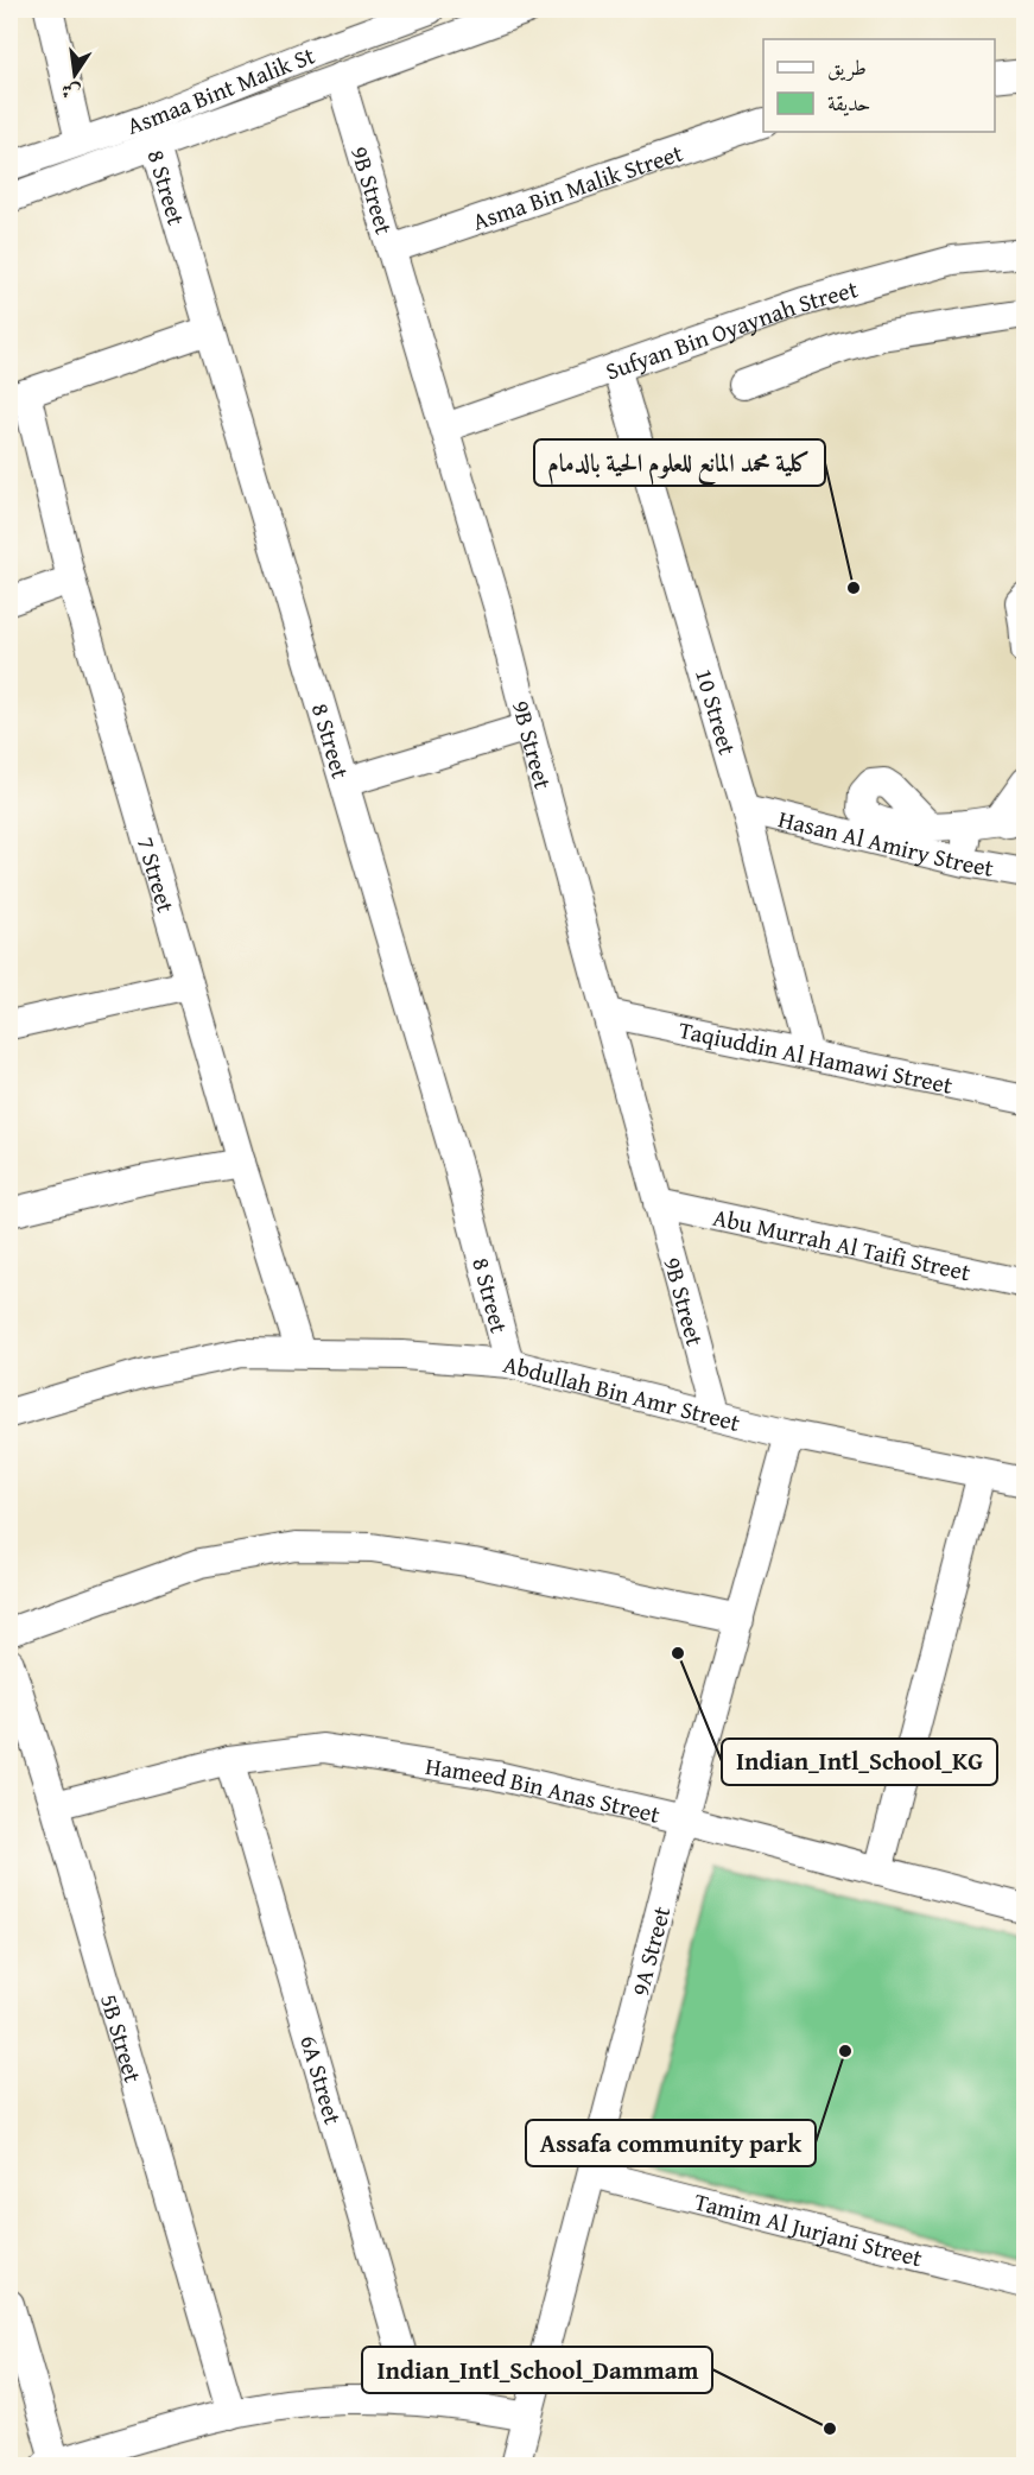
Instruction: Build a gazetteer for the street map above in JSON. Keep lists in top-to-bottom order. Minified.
{"streets":{"street":["Asmaa Bint Malik St","Asma Bin Malik Street","8 Street","9B Street","Sufyan Bin Oyaynah Street","10 Street","Hasan Al Amiry Street","7 Street","Taqiuddin Al Hamawi Street","Abu Murrah Al Taifi Street","Abdullah Bin Amr Street","Hameed Bin Anas Street","9A Street","5B Street","6A Street","Tamim Al Jurjani Street"]},"crossings":[["Asmaa Bint Malik St","8 Street"],["Asma Bin Malik Street","9B Street"],["8 Street","Abdullah Bin Amr Street"],["9B Street","Sufyan Bin Oyaynah Street"],["9B Street","Taqiuddin Al Hamawi Street"],["9B Street","Abu Murrah Al Taifi Street"],["9B Street","Abdullah Bin Amr Street"],["Sufyan Bin Oyaynah Street","10 Street"],["10 Street","Hasan Al Amiry Street"],["10 Street","Taqiuddin Al Hamawi Street"],["7 Street","Abdullah Bin Amr Street"],["Abdullah Bin Amr Street","9A Street"],["Hameed Bin Anas Street","9A Street"],["Hameed Bin Anas Street","5B Street"],["Hameed Bin Anas Street","6A Street"],["9A Street","Tamim Al Jurjani Street"]],"places":["كلية محمد المانع للعلوم الحية بالدمام","Indian_Intl_School_KG","Assafa community park","Indian_Intl_School_Dammam"],"legend":["طريق","حديقة"],"north":"bottom"}
